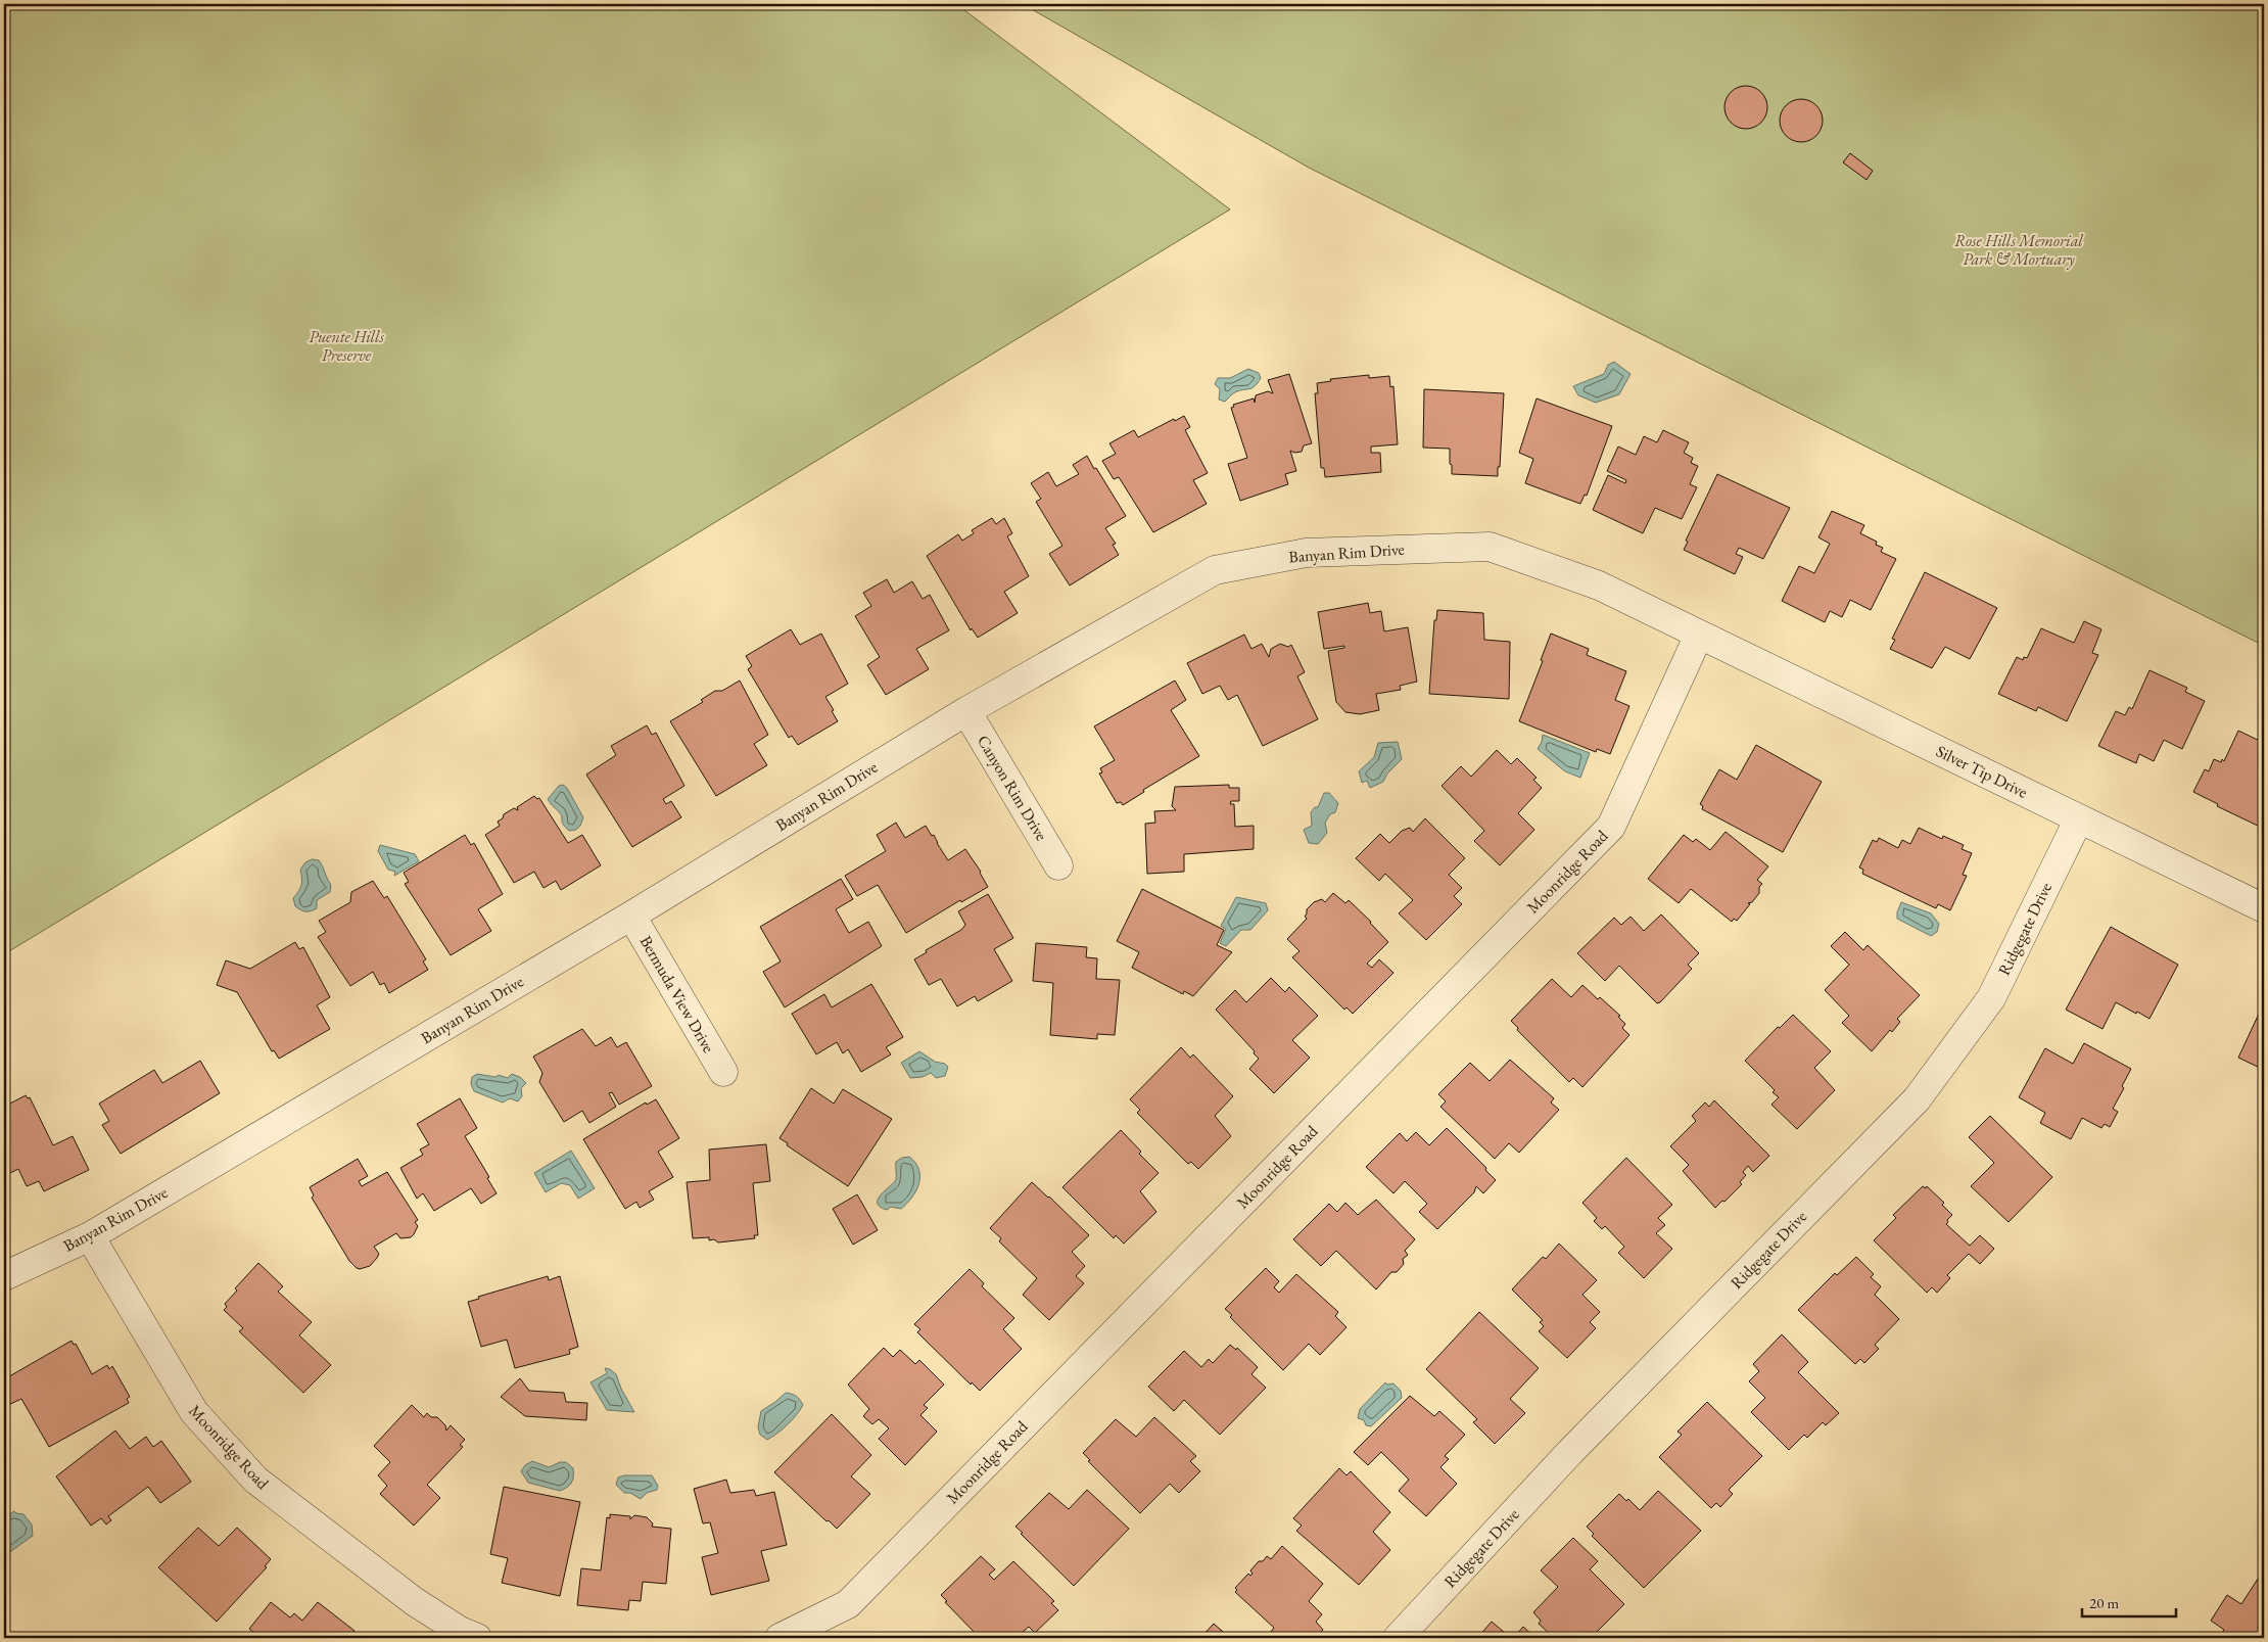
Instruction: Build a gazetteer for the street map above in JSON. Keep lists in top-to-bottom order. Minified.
{"streets":{"street":["Banyan Rim Drive","Silver Tip Drive","Canyon Rim Drive","Moonridge Road","Ridgegate Drive","Bermuda View Drive"]},"crossings":[["Banyan Rim Drive","Silver Tip Drive"],["Banyan Rim Drive","Canyon Rim Drive"],["Banyan Rim Drive","Moonridge Road"],["Banyan Rim Drive","Bermuda View Drive"],["Silver Tip Drive","Moonridge Road"],["Silver Tip Drive","Ridgegate Drive"]],"parks":["Rose Hills Memorial Park & Mortuary","Puente Hills Preserve"],"scale_bar":"20 m"}
